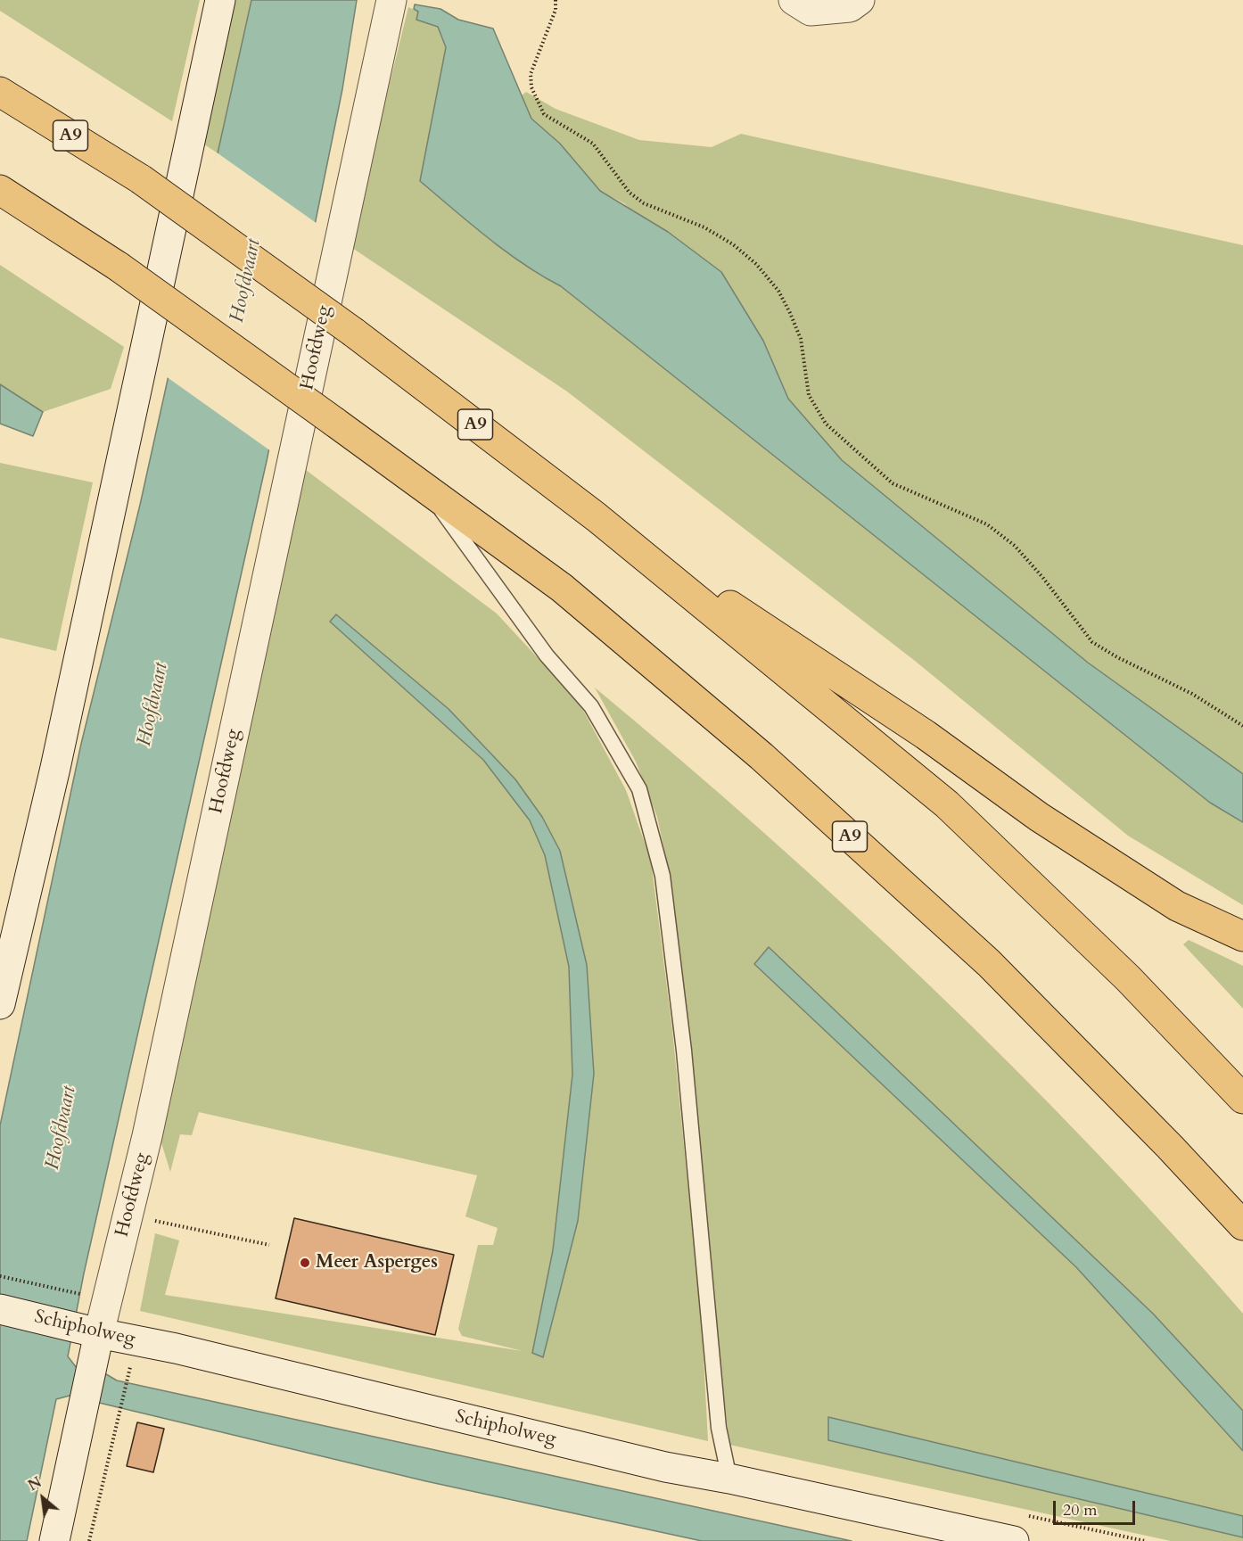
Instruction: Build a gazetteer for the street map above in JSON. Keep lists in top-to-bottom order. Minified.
{"streets":{"highway":["A9"],"street":["Hoofdweg","Schipholweg"]},"crossings":[["Hoofdweg","Schipholweg"]],"water":["Hoofdvaart"],"places":["Meer Asperges"],"scale_bar":"20 m","north":"top left"}
